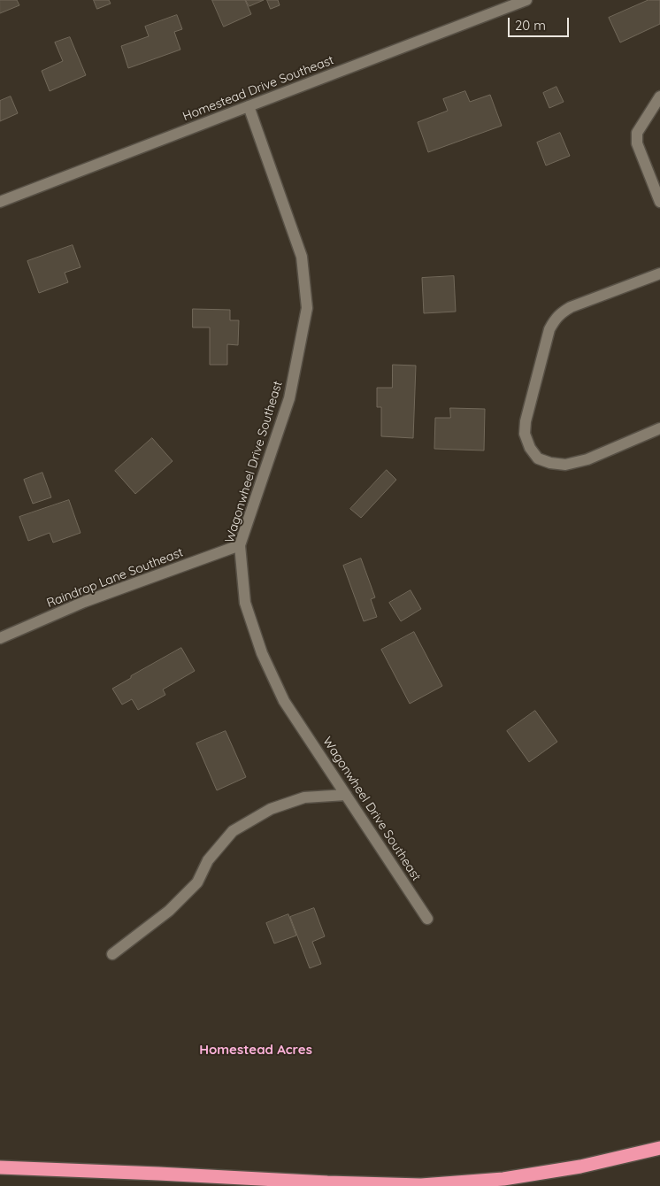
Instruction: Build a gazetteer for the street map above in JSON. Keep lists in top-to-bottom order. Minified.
{"streets":{"street":["Homestead Drive Southeast","Wagonwheel Drive Southeast","Raindrop Lane Southeast"]},"crossings":[["Homestead Drive Southeast","Wagonwheel Drive Southeast"],["Wagonwheel Drive Southeast","Raindrop Lane Southeast"]],"districts":["Homestead Acres"],"scale_bar":"20 m"}
